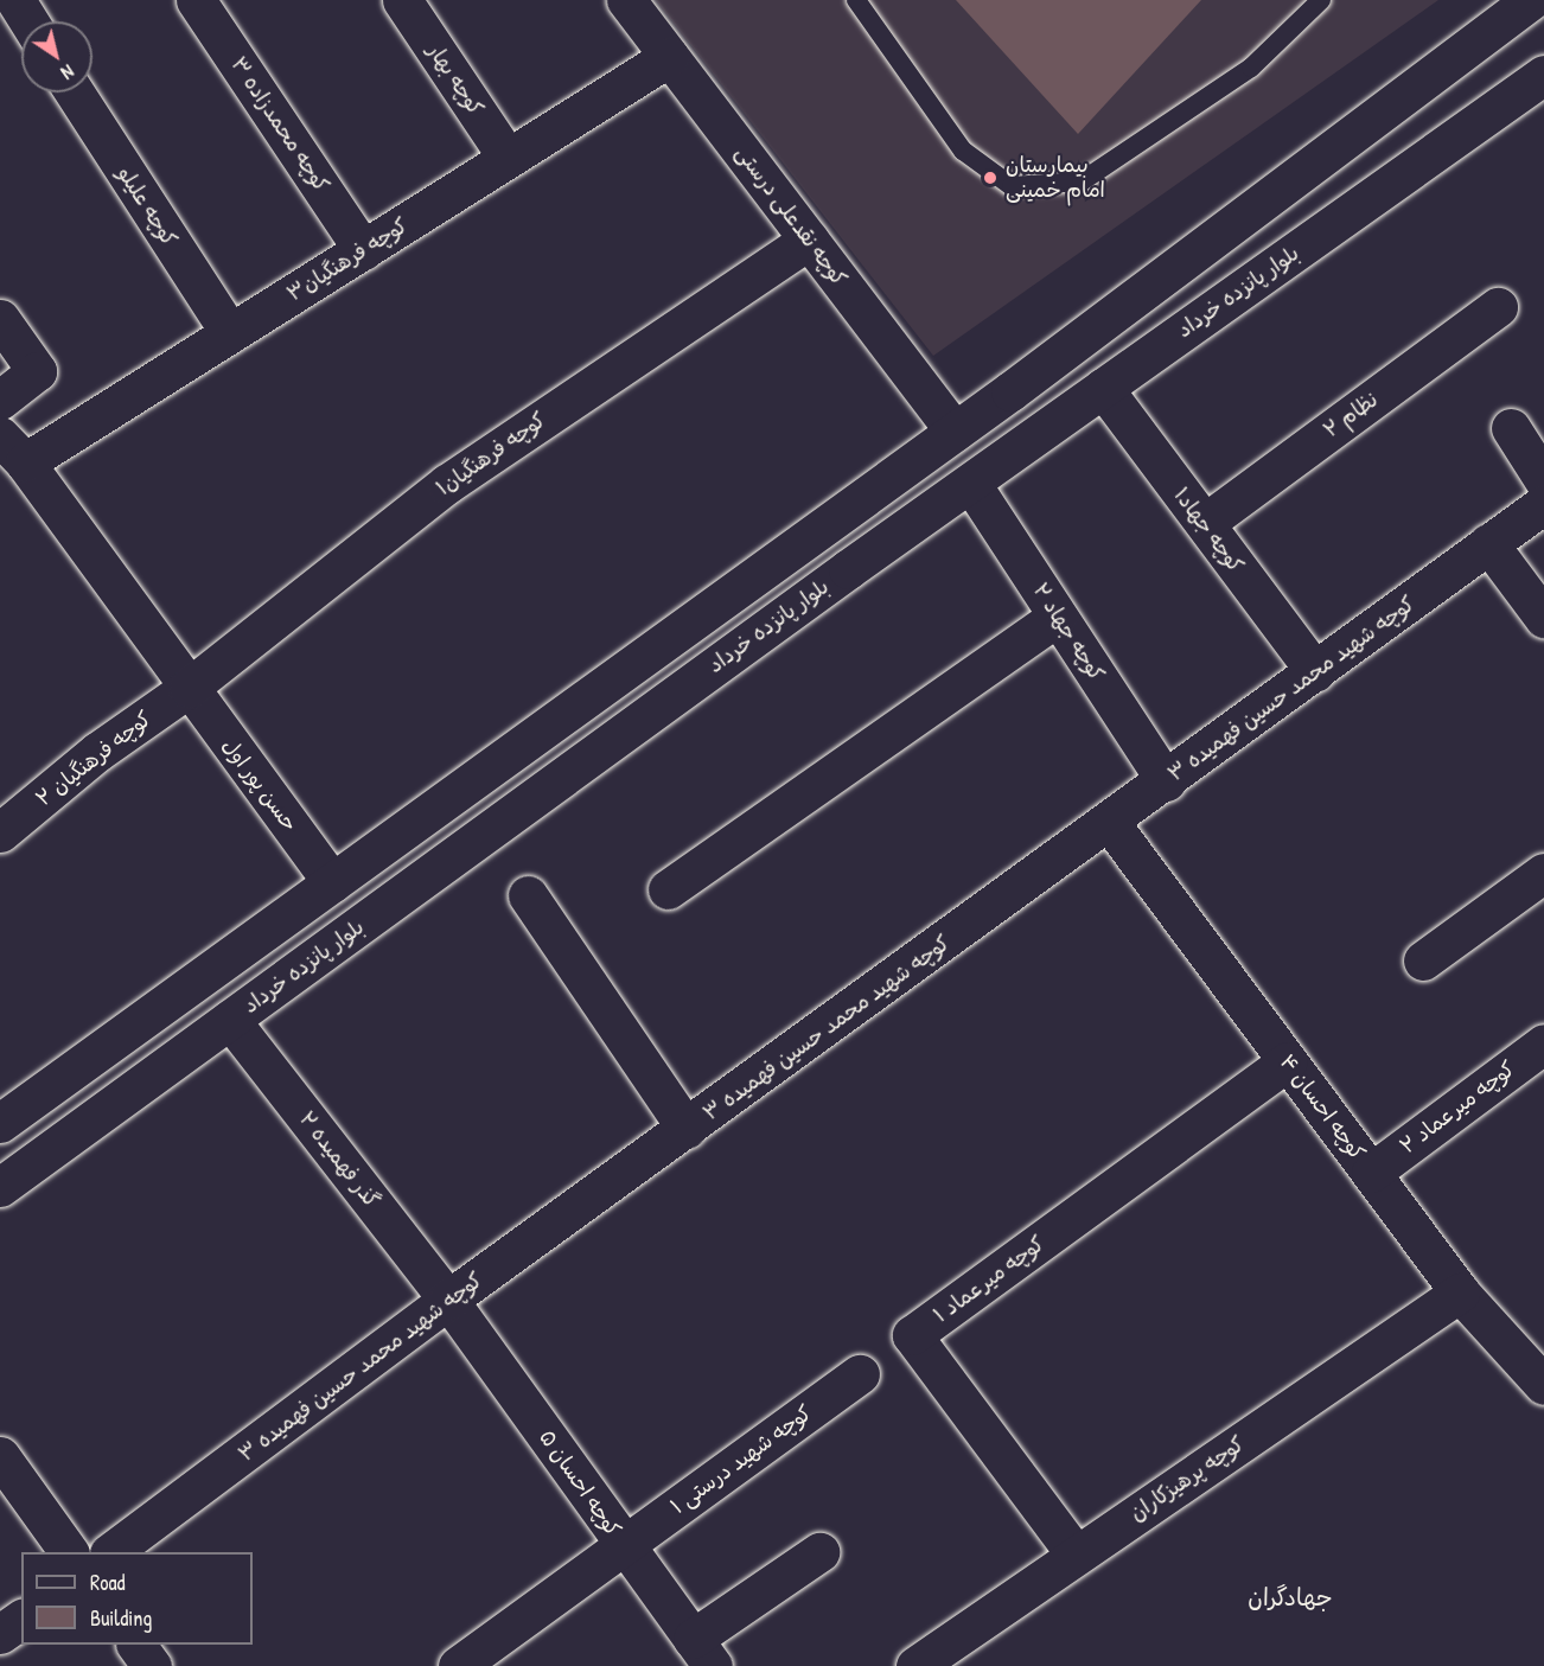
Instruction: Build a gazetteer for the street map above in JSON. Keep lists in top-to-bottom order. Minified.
{"streets":{"street":["کوچه بهار","کوچه محمدزاده ۳","کوچه علیلو","کوچه نقدعلی درستی","کوچه فرهنگیان۳","بلوار پانزده خرداد","نظام ۲","کوچه فرهنگیان۱","کوچه جهاد۱","کوچه جهاد ۲","کوچه شهید محمد حسین فهمیده ۳","کوچه فرهنگیان ۲","حسن پور اول","کوچه احسان ۴","کوچه میرعماد ۲","گذر فهمیده ۲","کوچه میرعماد ۱","کوچه شهید درستی ۱","کوچه پرهیزکاران","کوچه احسان ۵"]},"crossings":[["کوچه بهار","کوچه فرهنگیان۳"],["کوچه محمدزاده ۳","کوچه فرهنگیان۳"],["کوچه علیلو","کوچه فرهنگیان۳"],["کوچه نقدعلی درستی","کوچه فرهنگیان۳"],["کوچه نقدعلی درستی","کوچه فرهنگیان۱"],["کوچه فرهنگیان۳","حسن پور اول"],["بلوار پانزده خرداد","کوچه جهاد۱"],["بلوار پانزده خرداد","کوچه جهاد ۲"],["بلوار پانزده خرداد","گذر فهمیده ۲"],["نظام ۲","کوچه جهاد۱"],["کوچه فرهنگیان۱","کوچه فرهنگیان ۲"],["کوچه فرهنگیان۱","حسن پور اول"],["کوچه جهاد۱","کوچه شهید محمد حسین فهمیده ۳"],["کوچه جهاد ۲","کوچه شهید محمد حسین فهمیده ۳"],["کوچه شهید محمد حسین فهمیده ۳","کوچه احسان ۴"],["کوچه شهید محمد حسین فهمیده ۳","گذر فهمیده ۲"],["کوچه شهید محمد حسین فهمیده ۳","کوچه احسان ۵"],["کوچه فرهنگیان ۲","حسن پور اول"],["کوچه احسان ۴","کوچه میرعماد ۲"],["کوچه احسان ۴","کوچه میرعماد ۱"],["کوچه احسان ۴","کوچه پرهیزکاران"],["گذر فهمیده ۲","کوچه احسان ۵"],["کوچه میرعماد ۱","کوچه پرهیزکاران"],["کوچه شهید درستی ۱","کوچه احسان ۵"]],"districts":["جهادگران"],"places":["بیمارستان امام خمینی"],"legend":["Road","Building"],"north":"bottom right"}
